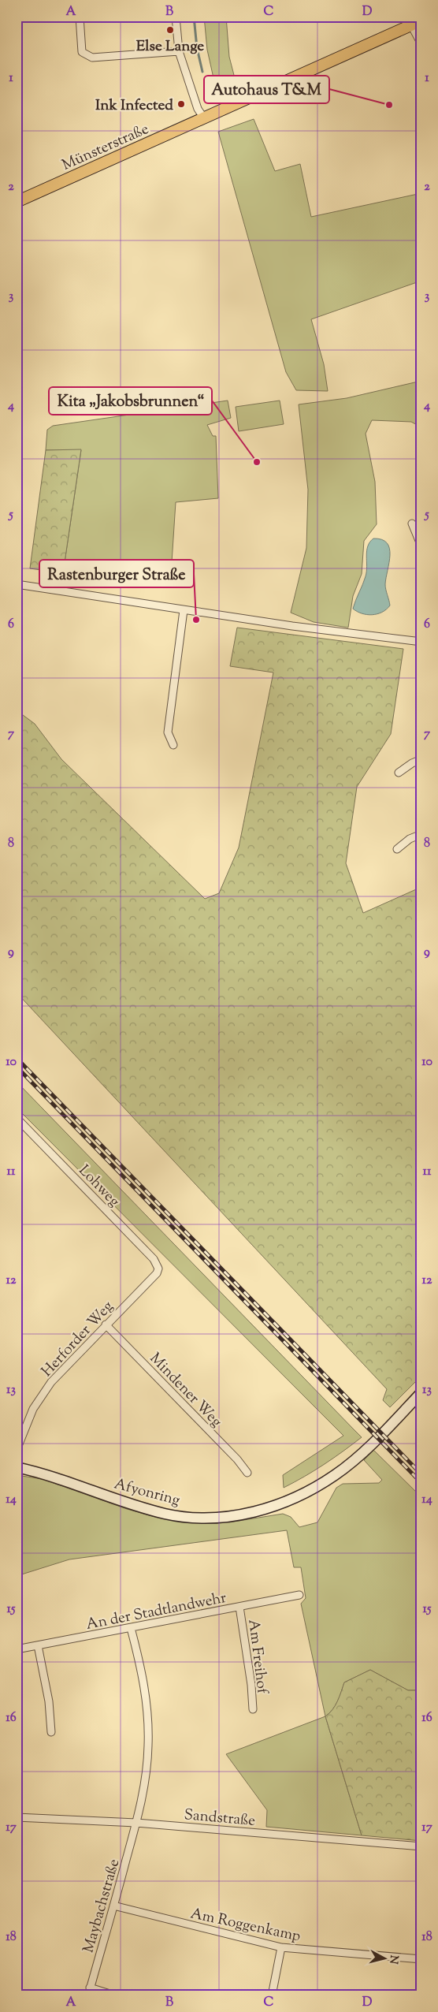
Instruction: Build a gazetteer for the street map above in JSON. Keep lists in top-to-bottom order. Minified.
{"streets":{"main road":["Münsterstraße"],"street":["Lohweg","Herforder Weg","Mindener Weg","Afyonring","An der Stadtlandwehr","Am Freihof","Sandstraße","Maybachstraße","Am Roggenkamp"]},"crossings":[["Lohweg","Herforder Weg"],["Herforder Weg","Mindener Weg"],["An der Stadtlandwehr","Am Freihof"],["An der Stadtlandwehr","Maybachstraße"],["Sandstraße","Maybachstraße"],["Maybachstraße","Am Roggenkamp"]],"places":["Else Lange","Ink Infected","Autohaus T&M","Kita „Jakobsbrunnen“","Rastenburger Straße"],"north":"right","grid":{"columns":["A","B","C","D"],"rows":["1","2","3","4","5","6","7","8","9","10","11","12","13","14","15","16","17","18"]}}
